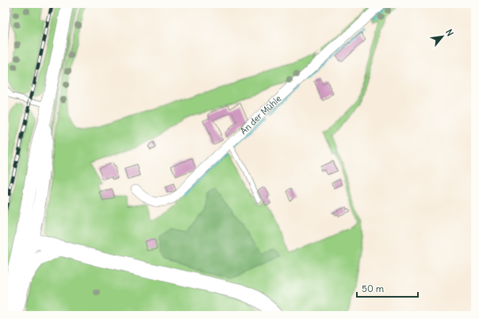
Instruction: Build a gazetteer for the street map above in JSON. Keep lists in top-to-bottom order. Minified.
{"streets":{"street":["An der Mühle"]},"scale_bar":"50 m","north":"top right"}
